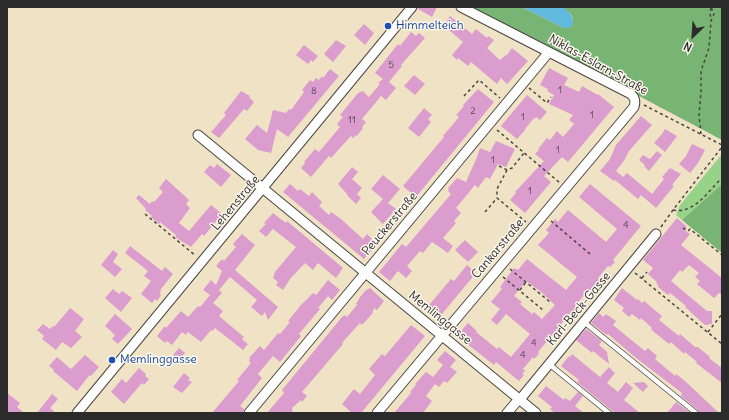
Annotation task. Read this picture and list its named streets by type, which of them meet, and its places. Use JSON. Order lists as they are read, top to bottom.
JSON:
{
  "streets": {
    "street": [
      "Niklas-Eslarn-Straße",
      "Lehenstraße",
      "Peuckerstraße",
      "Cankarstraße",
      "Karl-Beck-Gasse",
      "Memlinggasse"
    ]
  },
  "crossings": [
    ["Niklas-Eslarn-Straße", "Peuckerstraße"],
    ["Niklas-Eslarn-Straße", "Cankarstraße"],
    ["Lehenstraße", "Memlinggasse"],
    ["Peuckerstraße", "Memlinggasse"],
    ["Cankarstraße", "Memlinggasse"],
    ["Karl-Beck-Gasse", "Memlinggasse"]
  ],
  "places": ["Himmelteich", "Memlinggasse"],
  "house_numbers": [
    "5",
    "1",
    "8",
    "2",
    "1",
    "1",
    "11",
    "1",
    "1",
    "1",
    "4",
    "4",
    "4"
  ],
  "north": "bottom left"
}
